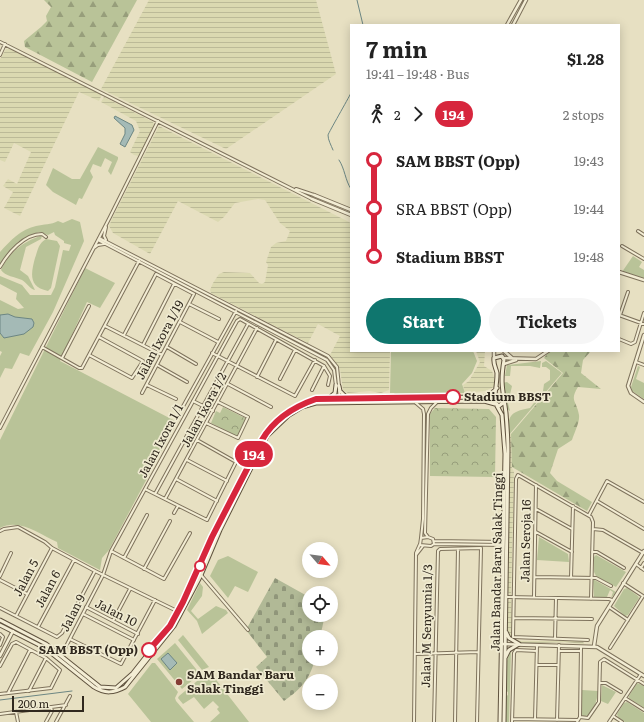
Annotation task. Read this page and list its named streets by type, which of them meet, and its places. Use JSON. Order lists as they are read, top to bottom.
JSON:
{
  "streets": {
    "main road": ["Jalan Bandar Baru Salak Tinggi"],
    "street": [
      "Jalan Ixora 1/19",
      "Jalan Ixora 1/2",
      "Jalan Ixora 1/1",
      "Jalan Seroja 16",
      "Jalan 5",
      "Jalan 6",
      "Jalan 9",
      "Jalan 10",
      "Jalan M Senyumia 1/3"
    ]
  },
  "crossings": [
    ["Jalan Ixora 1/1", "Jalan 9"],
    ["Jalan 9", "Jalan 10"]
  ],
  "places": ["Stadium BBST", "SAM BBST (Opp)", "SAM Bandar Baru Salak Tinggi"],
  "lines": ["bus line 194"],
  "scale_bar": "200 m",
  "north": "bottom right",
  "page": {
    "on_map": "194",
    "heading": ["7 min", "19:41 – 19:48 · Bus", "$1.28"],
    "legs": ["2", "194", "2 stops"],
    "list": [
      {
        "name": "SAM BBST (Opp)",
        "value": "19:43"
      },
      {
        "name": "SRA BBST (Opp)",
        "value": "19:44"
      },
      {
        "name": "Stadium BBST",
        "value": "19:48"
      }
    ],
    "buttons": ["Start", "Tickets"],
    "map_buttons": ["+", "−"],
    "scale": "200 m"
  }
}
